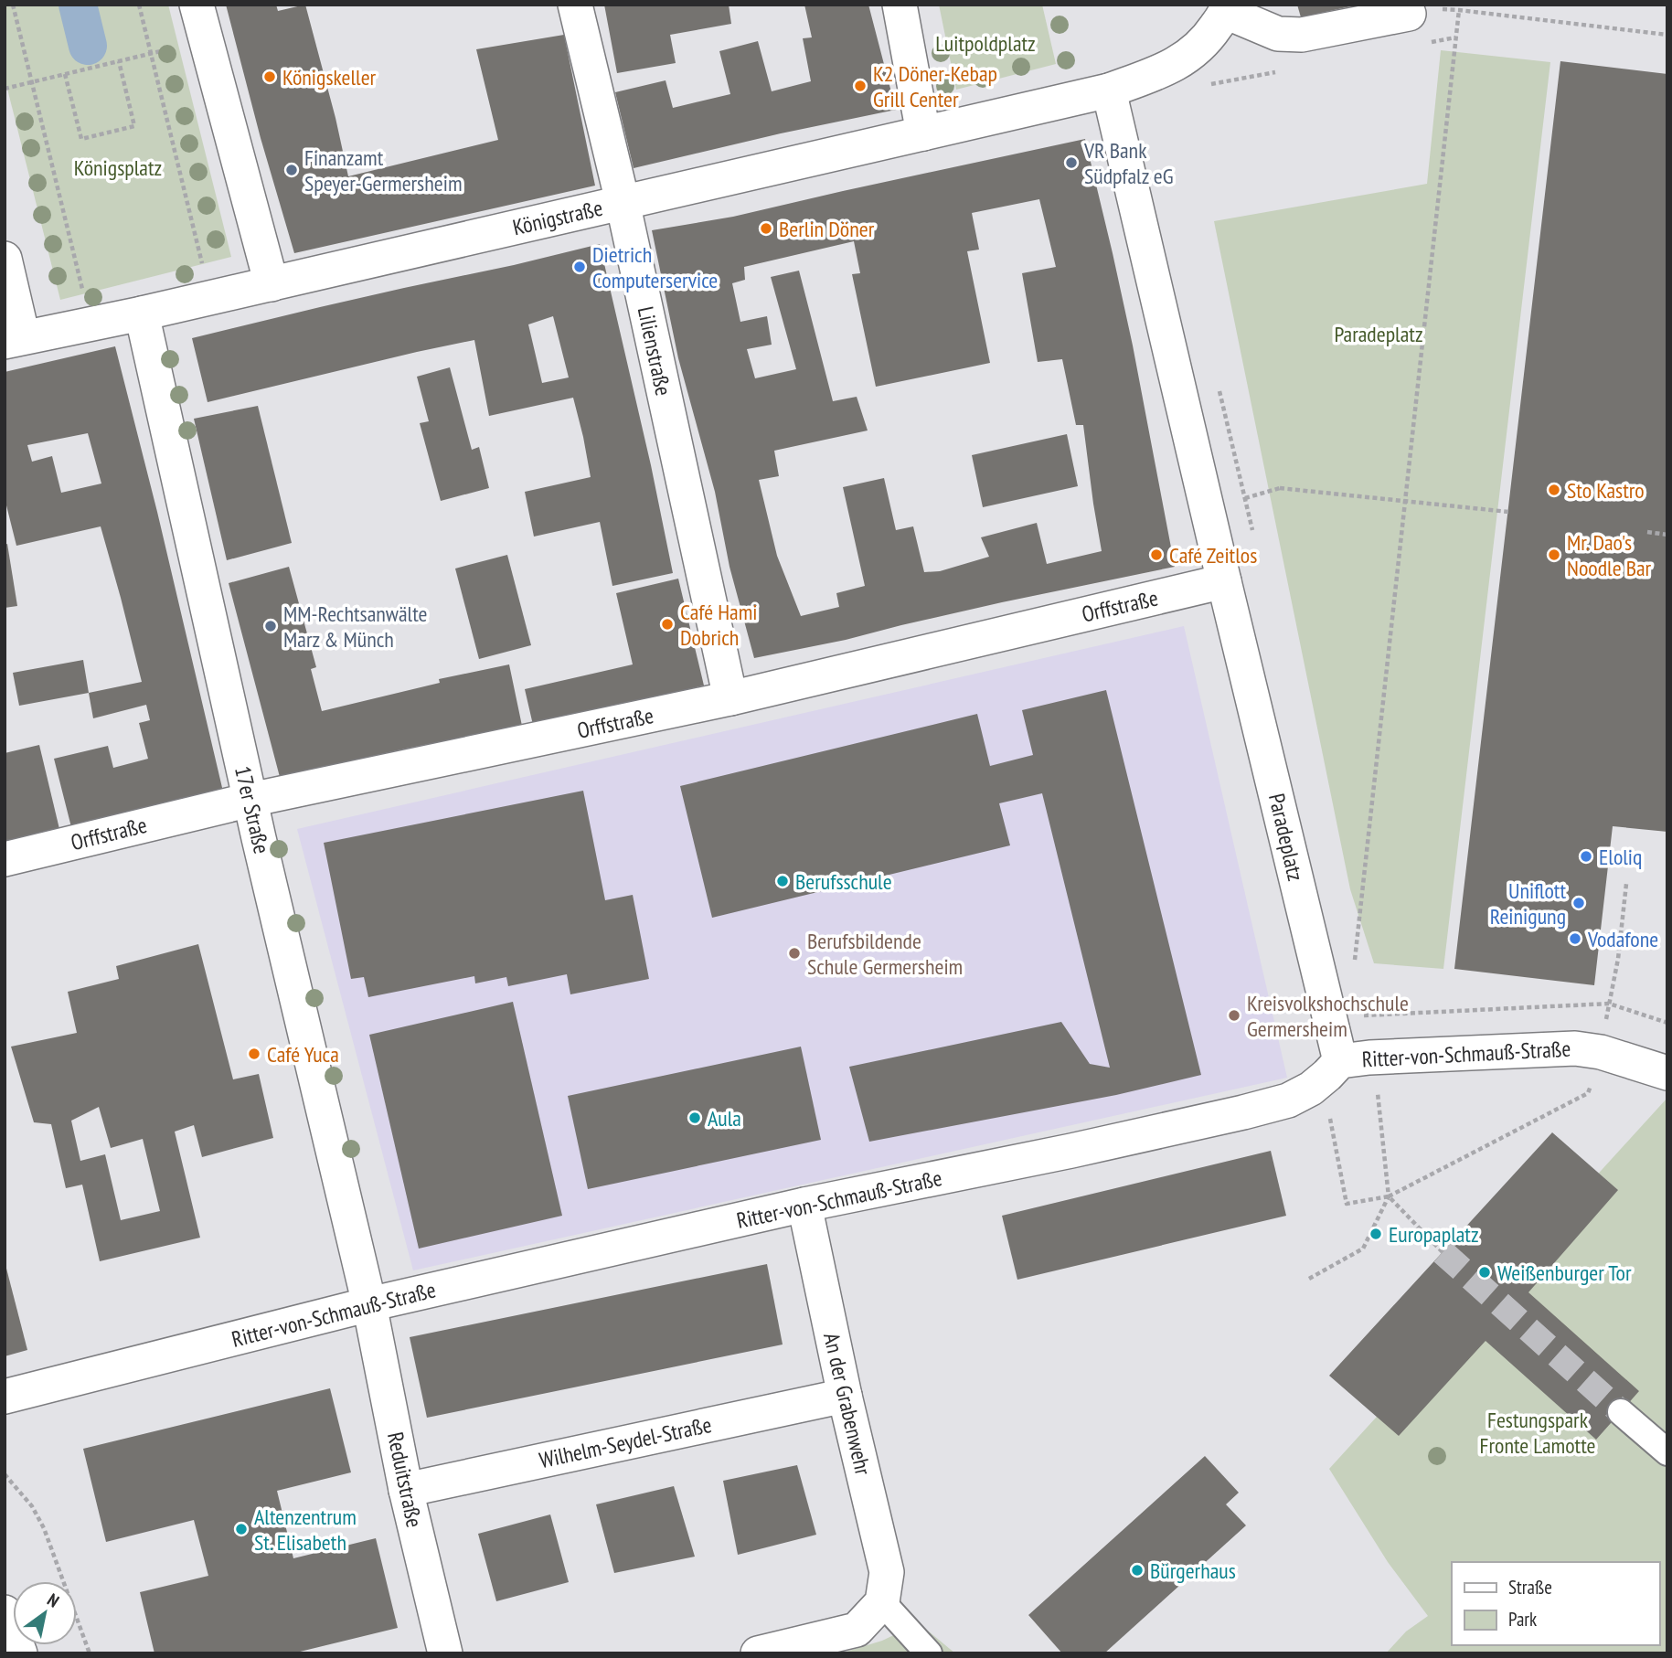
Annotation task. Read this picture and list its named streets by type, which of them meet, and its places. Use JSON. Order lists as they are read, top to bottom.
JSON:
{
  "streets": {
    "street": [
      "Königstraße",
      "Lilienstraße",
      "Orffstraße",
      "17er Straße",
      "Paradeplatz",
      "Ritter-von-Schmauß-Straße",
      "An der Grabenwehr",
      "Wilhelm-Seydel-Straße",
      "Reduitstraße"
    ]
  },
  "crossings": [
    ["Königstraße", "Lilienstraße"],
    ["Königstraße", "17er Straße"],
    ["Königstraße", "Paradeplatz"],
    ["Lilienstraße", "Orffstraße"],
    ["Orffstraße", "17er Straße"],
    ["Orffstraße", "Paradeplatz"],
    ["17er Straße", "Ritter-von-Schmauß-Straße"],
    ["17er Straße", "Reduitstraße"],
    ["Paradeplatz", "Ritter-von-Schmauß-Straße"],
    ["Ritter-von-Schmauß-Straße", "An der Grabenwehr"],
    ["Ritter-von-Schmauß-Straße", "Reduitstraße"],
    ["An der Grabenwehr", "Wilhelm-Seydel-Straße"],
    ["Wilhelm-Seydel-Straße", "Reduitstraße"]
  ],
  "parks": [
    "Luitpoldplatz",
    "Königsplatz",
    "Paradeplatz",
    "Festungspark Fronte Lamotte"
  ],
  "places": [
    "Königskeller",
    "K2 Döner-Kebap Grill Center",
    "VR Bank Südpfalz eG",
    "Finanzamt Speyer-Germersheim",
    "Berlin Döner",
    "Dietrich Computerservice",
    "Sto Kastro",
    "Café Zeitlos",
    "Mr. Dao's Noodle Bar",
    "Café Hami Dobrich",
    "MM-Rechtsanwälte Marz & Münch",
    "Eloliq",
    "Berufsschule",
    "Uniflott Reinigung",
    "Vodafone",
    "Berufsbildende Schule Germersheim",
    "Kreisvolkshochschule Germersheim",
    "Café Yuca",
    "Aula",
    "Europaplatz",
    "Weißenburger Tor",
    "Altenzentrum St. Elisabeth",
    "Bürgerhaus"
  ],
  "legend": ["Straße", "Park"],
  "north": "top right"
}
